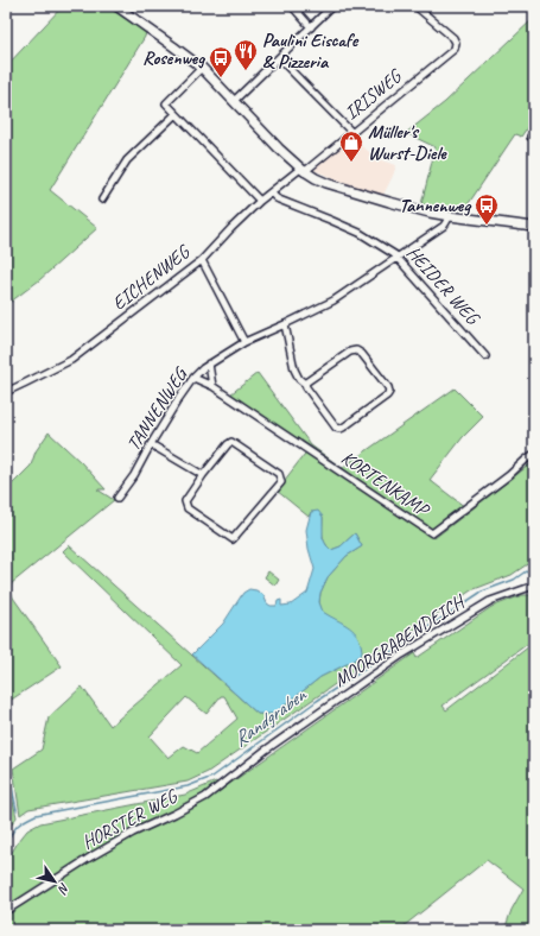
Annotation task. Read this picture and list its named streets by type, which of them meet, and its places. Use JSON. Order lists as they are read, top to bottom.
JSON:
{
  "streets": {
    "street": [
      "IRISWEG",
      "EICHENWEG",
      "HEIDER WEG",
      "TANNENWEG",
      "KORTENKAMP",
      "MOORGRABENDEICH",
      "HORSTER WEG"
    ]
  },
  "crossings": [
    ["IRISWEG", "EICHENWEG"],
    ["EICHENWEG", "HEIDER WEG"],
    ["HEIDER WEG", "TANNENWEG"],
    ["TANNENWEG", "KORTENKAMP"],
    ["MOORGRABENDEICH", "HORSTER WEG"]
  ],
  "water": ["Randgraben"],
  "places": {
    "restaurant": ["Paulini Eiscafe & Pizzeria"],
    "bus stop": ["Rosenweg", "Tannenweg"],
    "shop": ["Müller's Wurst-Diele"]
  },
  "north": "bottom right"
}
